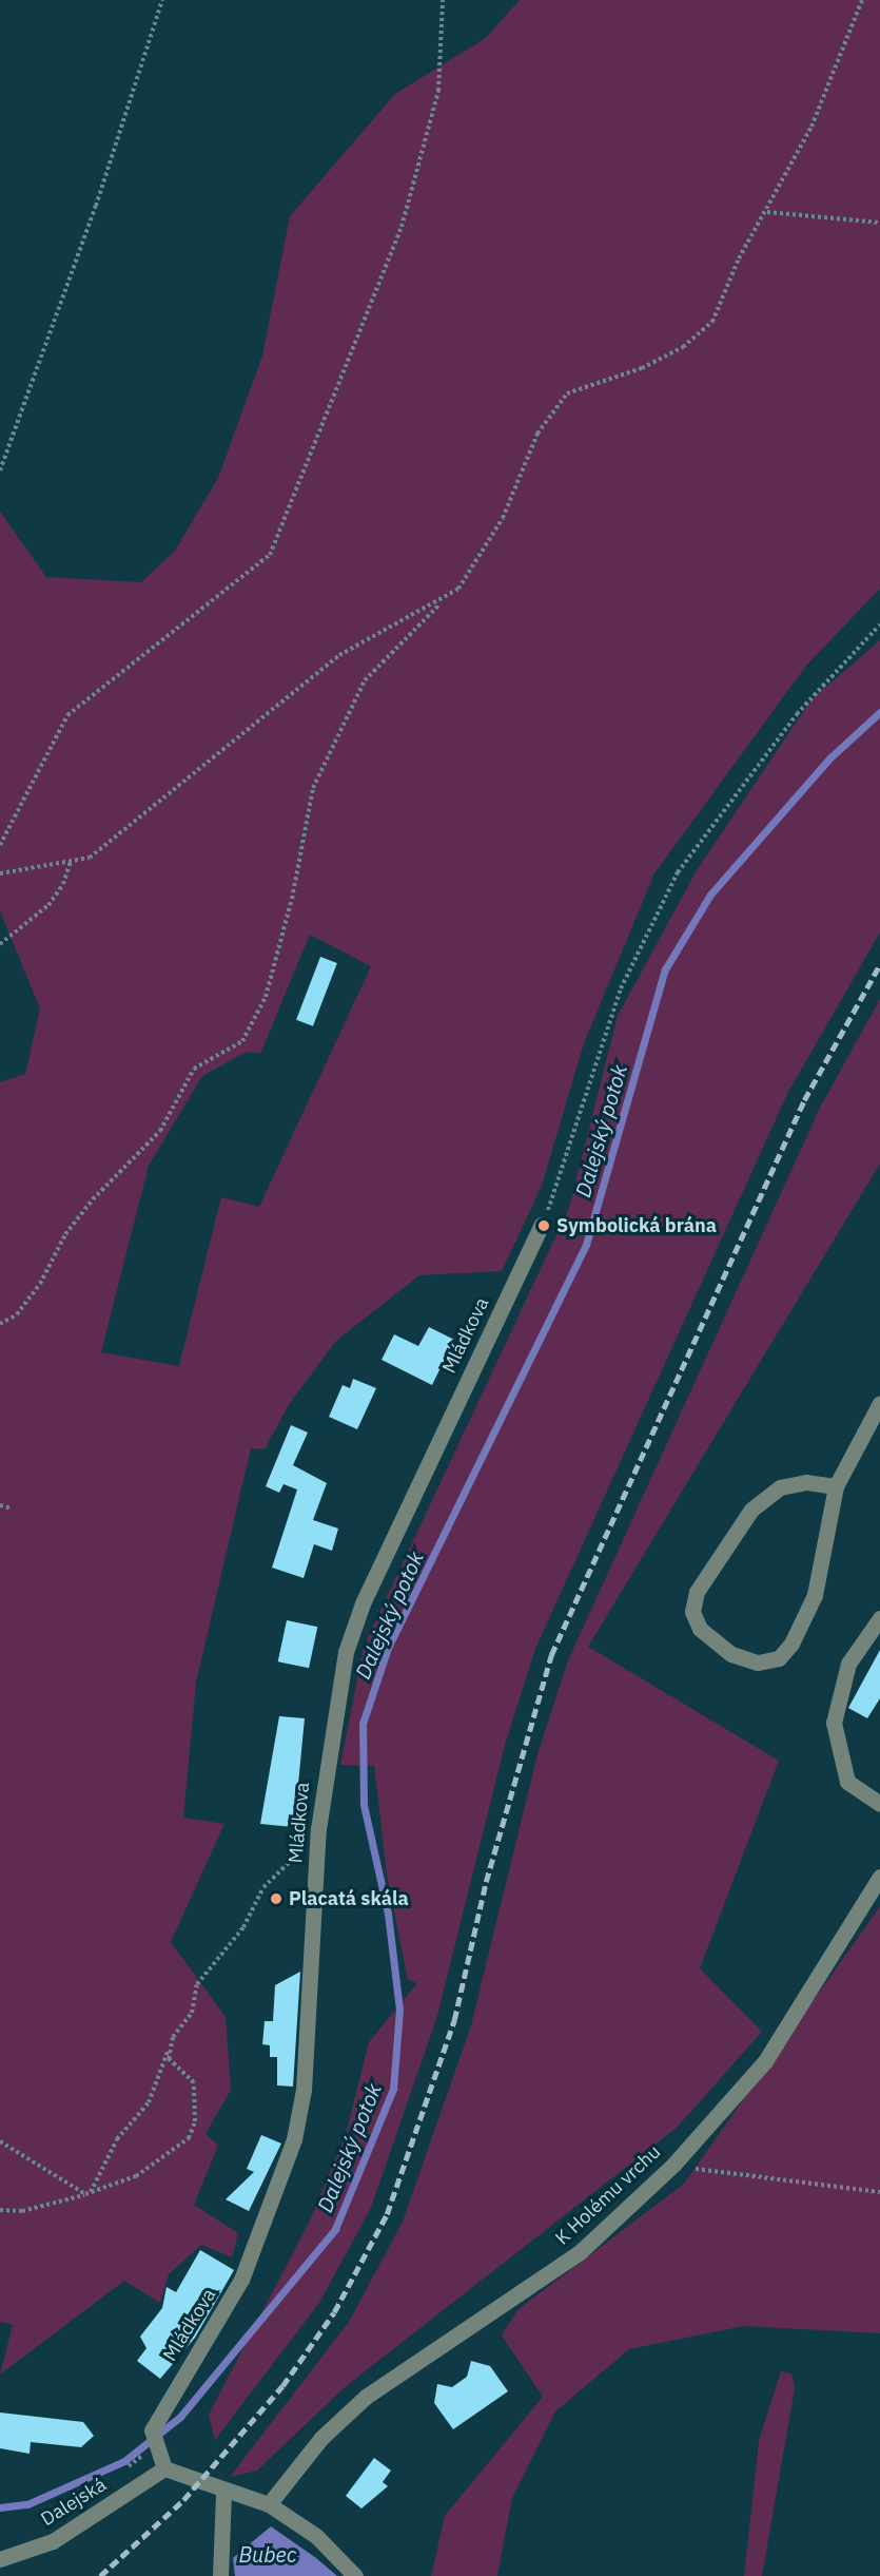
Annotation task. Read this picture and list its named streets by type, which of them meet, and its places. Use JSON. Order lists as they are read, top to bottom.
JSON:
{
  "streets": {
    "street": ["Mládkova", "K Holému vrchu", "Dalejská"]
  },
  "crossings": [
    ["Mládkova", "Dalejská"]
  ],
  "water": ["Dalejský potok", "Bubec"],
  "places": ["Symbolická brána", "Placatá skála"]
}
